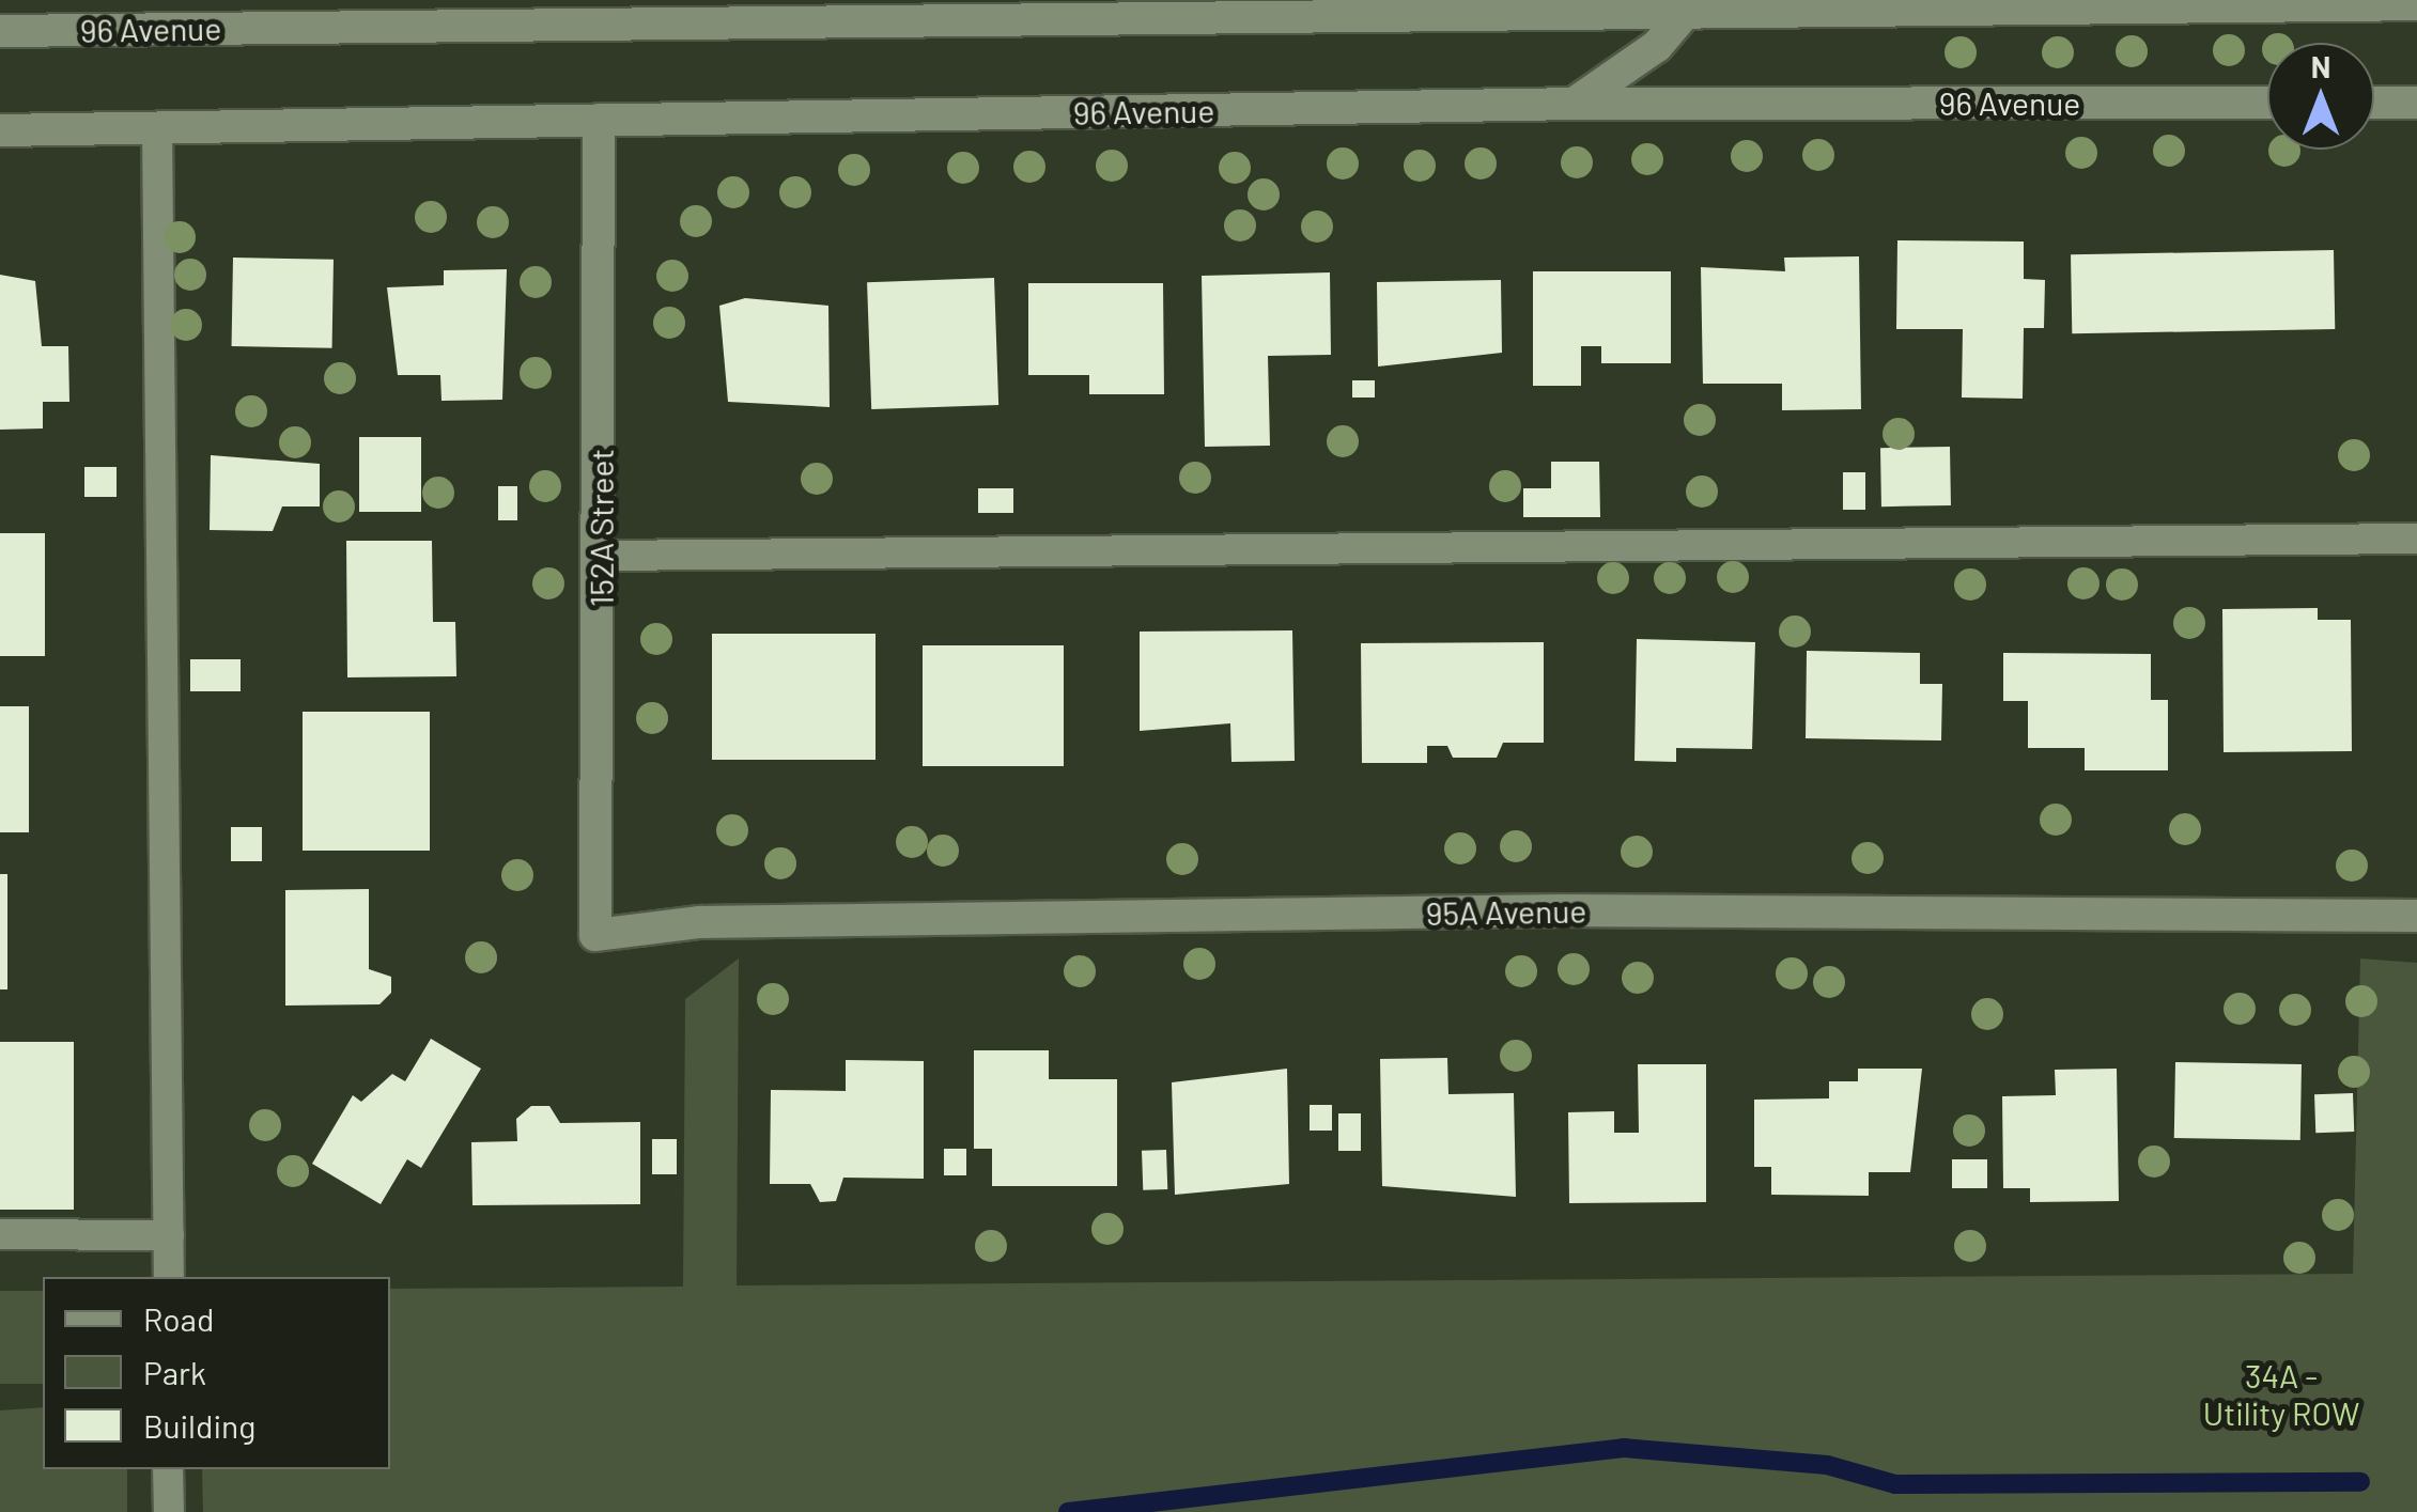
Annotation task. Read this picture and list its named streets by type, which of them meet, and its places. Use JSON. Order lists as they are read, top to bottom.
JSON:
{
  "streets": {
    "main road": ["96 Avenue", "152A Street", "95A Avenue"]
  },
  "crossings": [
    ["96 Avenue", "152A Street"],
    ["152A Street", "95A Avenue"]
  ],
  "parks": ["34A - Utility ROW"],
  "legend": ["Road", "Park", "Building"],
  "north": "top"
}
